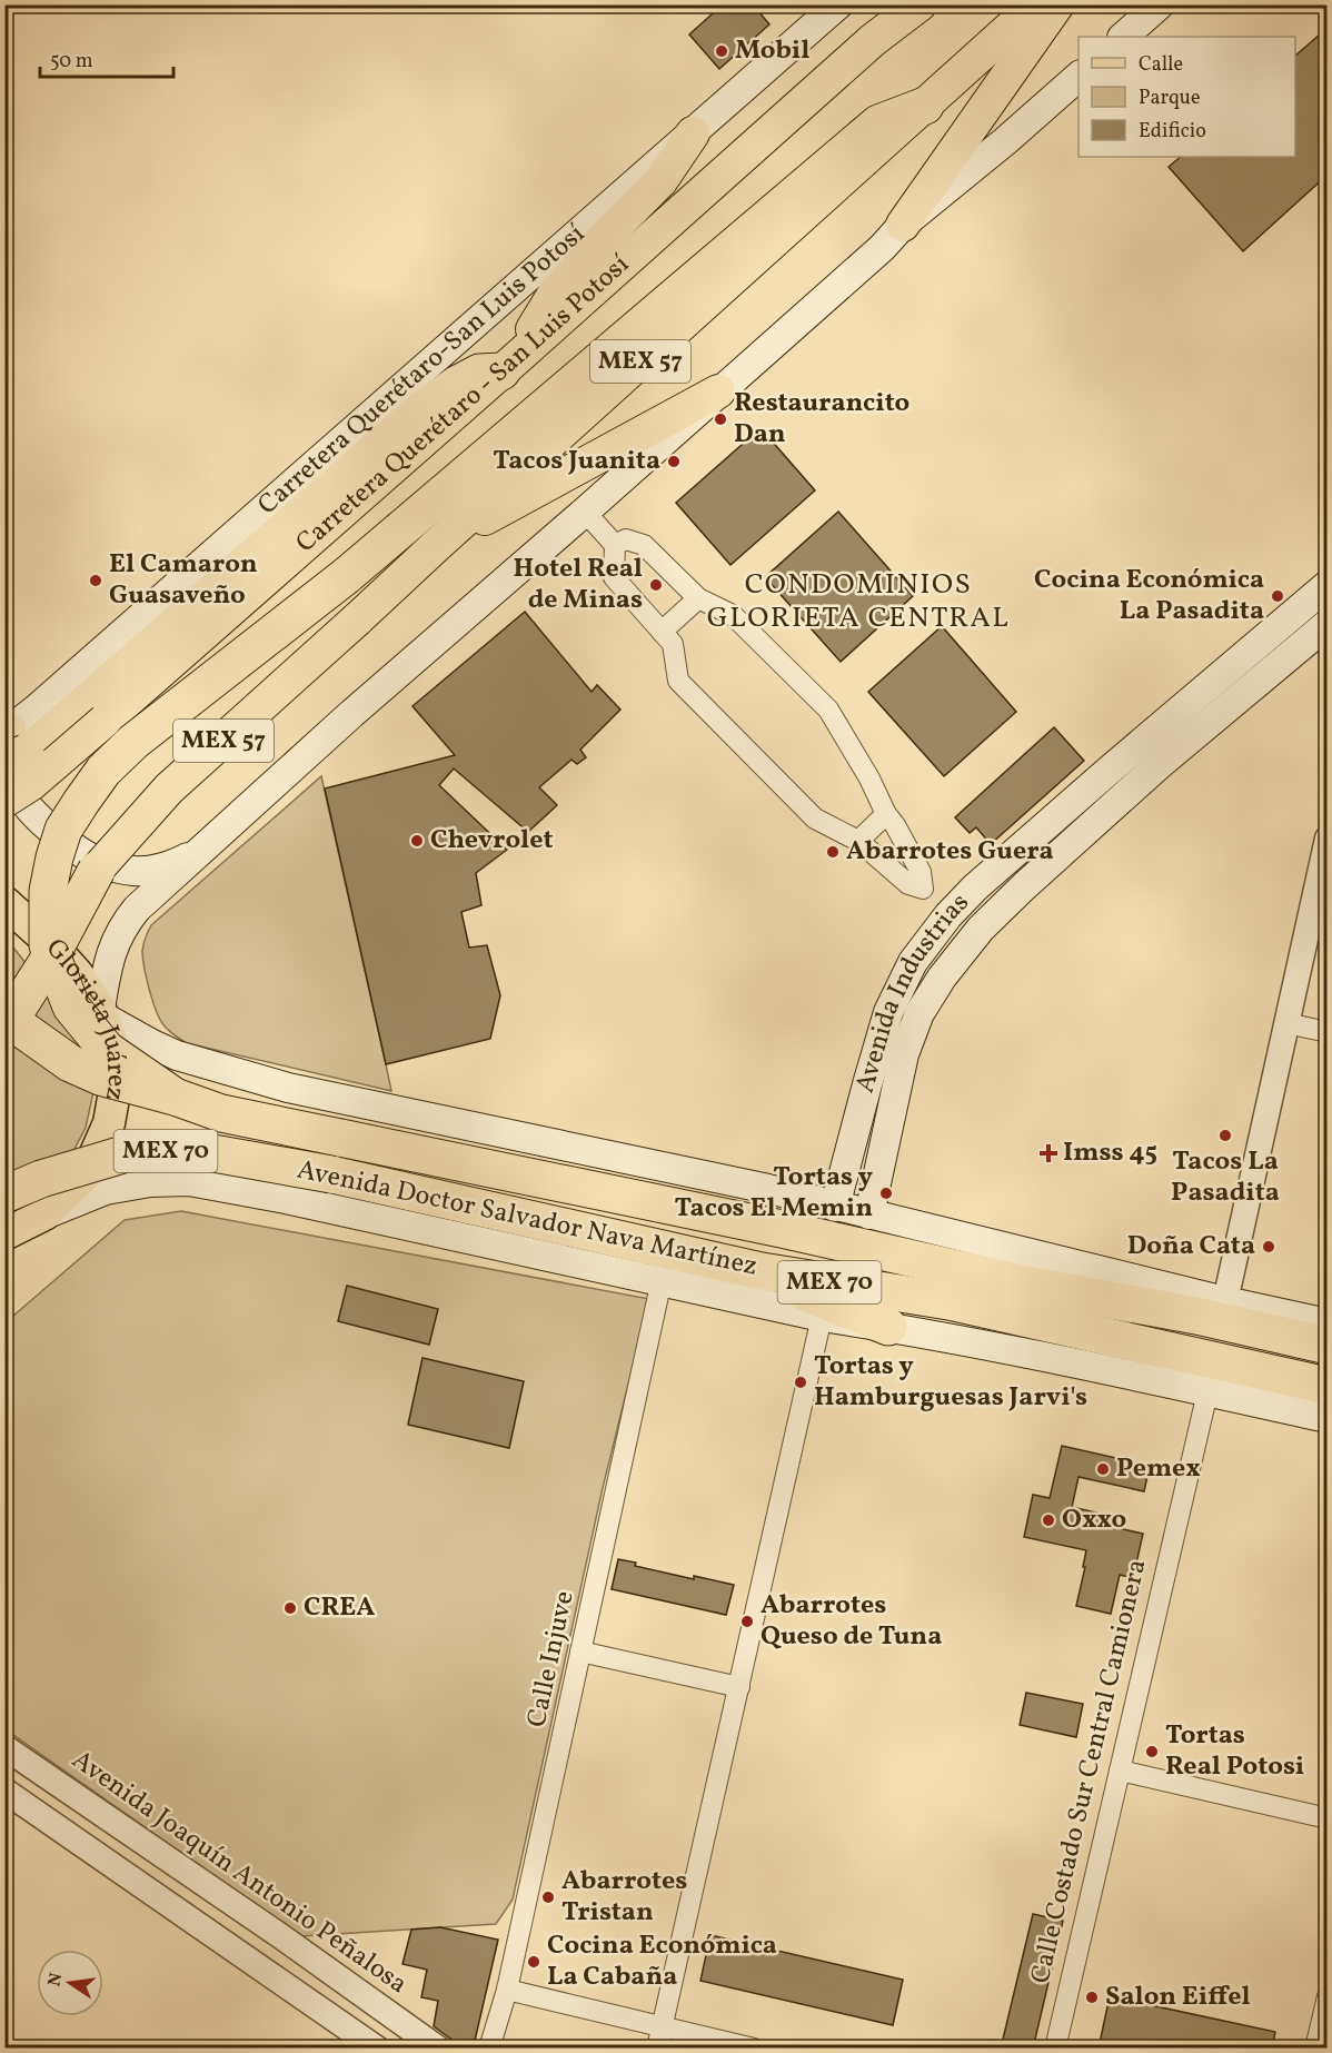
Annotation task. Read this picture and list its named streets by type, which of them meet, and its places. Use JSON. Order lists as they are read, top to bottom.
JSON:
{
  "streets": {
    "highway": [
      "MEX 57",
      "Carretera Querétaro - San Luis Potosí",
      "MEX 70",
      "Avenida Doctor Salvador Nava Martínez"
    ],
    "main road": ["Carretera Querétaro-San Luis Potosí", "Avenida Industrias", "Glorieta Juárez"],
    "street": ["Calle Injuve", "Calle Costado Sur Central Camionera", "Avenida Joaquín Antonio Peñalosa"]
  },
  "crossings": [
    ["Glorieta Juárez", "Avenida Doctor Salvador Nava Martínez"],
    ["Avenida Doctor Salvador Nava Martínez", "Calle Injuve"],
    ["Avenida Doctor Salvador Nava Martínez", "Calle Costado Sur Central Camionera"]
  ],
  "districts": ["CONDOMINIOS GLORIETA CENTRAL"],
  "places": {
    "other": [
      "Mobil",
      "Restaurancito Dan",
      "Tacos Juanita",
      "El Camaron Guasaveño",
      "Hotel Real de Minas",
      "Cocina Económica La Pasadita",
      "Chevrolet",
      "Abarrotes Guera",
      "Tacos La Pasadita",
      "Tortas y Tacos El Memin",
      "Doña Cata",
      "Tortas y Hamburguesas Jarvi's",
      "Pemex",
      "Oxxo",
      "CREA",
      "Abarrotes Queso de Tuna",
      "Tortas Real Potosi",
      "Abarrotes Tristan",
      "Cocina Económica La Cabaña",
      "Salon Eiffel"
    ],
    "health": ["Imss 45"]
  },
  "legend": ["Calle", "Parque", "Edificio"],
  "scale_bar": "50 m",
  "north": "left"
}
